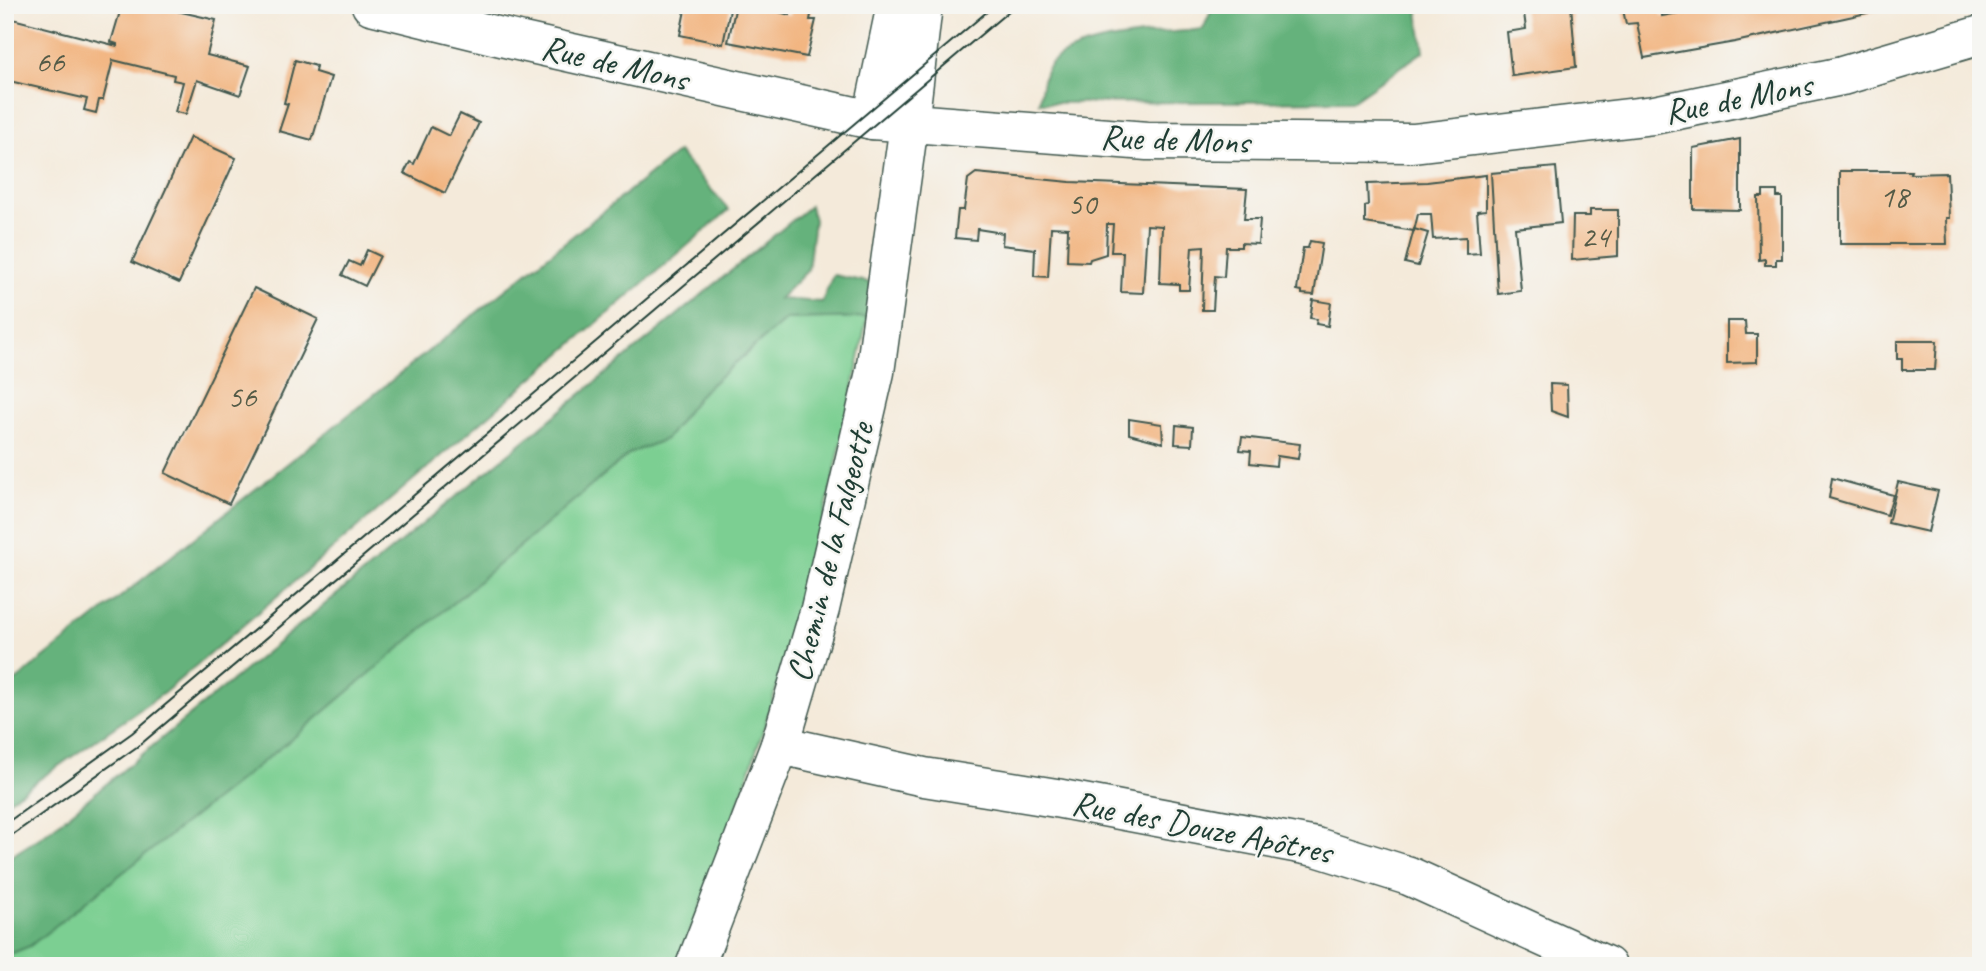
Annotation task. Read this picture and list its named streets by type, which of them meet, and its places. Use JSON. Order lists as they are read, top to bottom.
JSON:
{
  "streets": {
    "main road": ["Rue de Mons", "Chemin de la Falgeotte", "Rue des Douze Apôtres"]
  },
  "crossings": [
    ["Rue de Mons", "Chemin de la Falgeotte"],
    ["Chemin de la Falgeotte", "Rue des Douze Apôtres"]
  ],
  "house_numbers": [
    "66",
    "18",
    "50",
    "24",
    "56"
  ]
}
